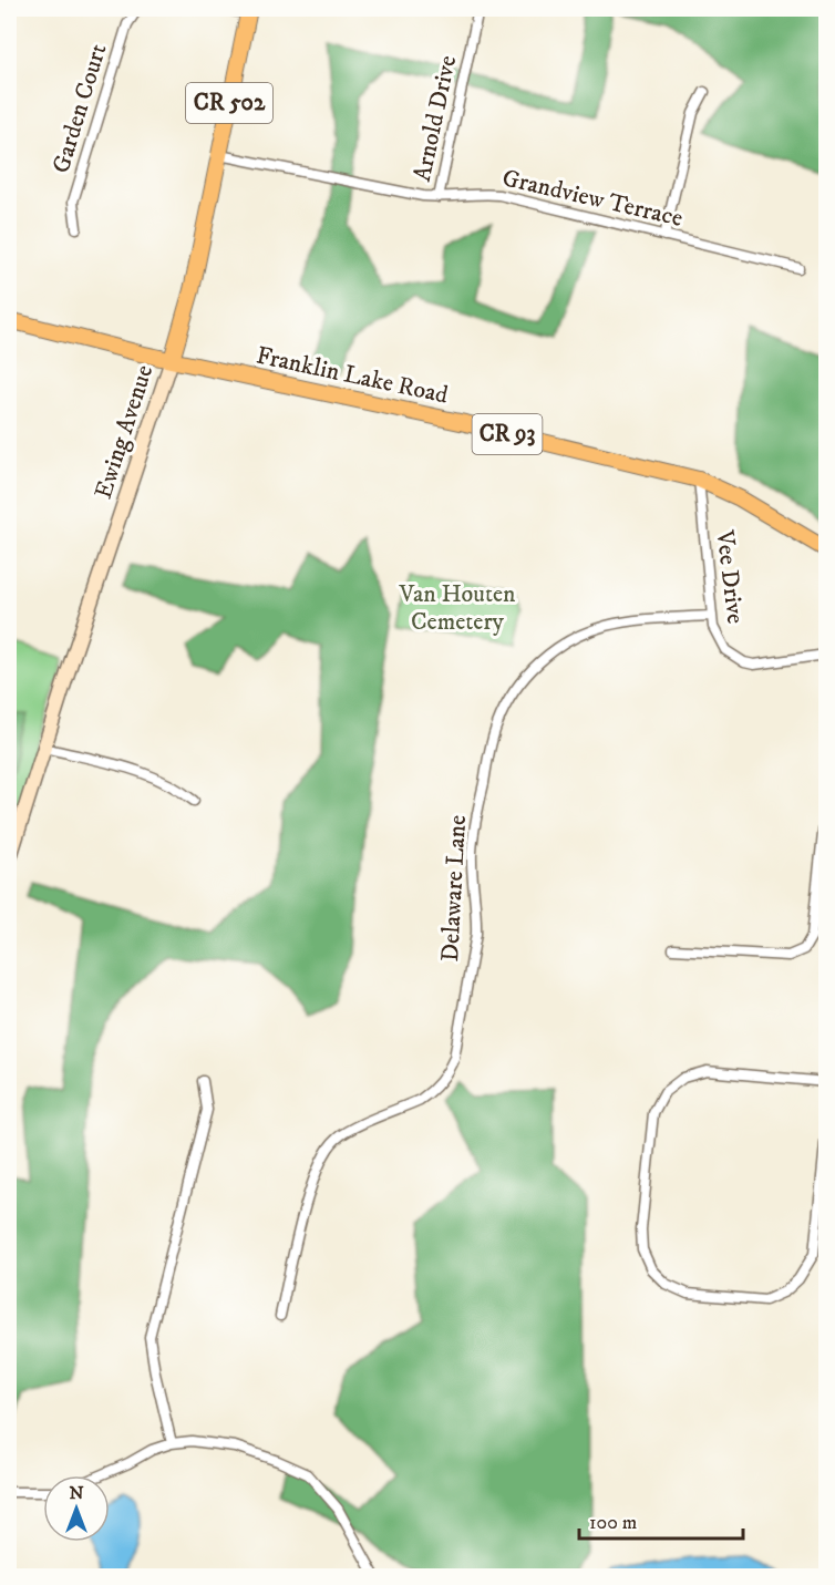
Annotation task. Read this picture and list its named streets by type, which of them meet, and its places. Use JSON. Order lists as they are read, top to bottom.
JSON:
{
  "streets": {
    "main road": [
      "CR 502",
      "Franklin Lake Road",
      "Ewing Avenue",
      "CR 93"
    ],
    "street": [
      "Garden Court",
      "Arnold Drive",
      "Grandview Terrace",
      "Vee Drive",
      "Delaware Lane"
    ]
  },
  "crossings": [
    ["Arnold Drive", "Grandview Terrace"],
    ["Grandview Terrace", "Ewing Avenue"],
    ["Franklin Lake Road", "Ewing Avenue"],
    ["Franklin Lake Road", "Vee Drive"],
    ["Vee Drive", "Delaware Lane"]
  ],
  "parks": ["Van Houten Cemetery"],
  "scale_bar": "100 m",
  "north": "top"
}
